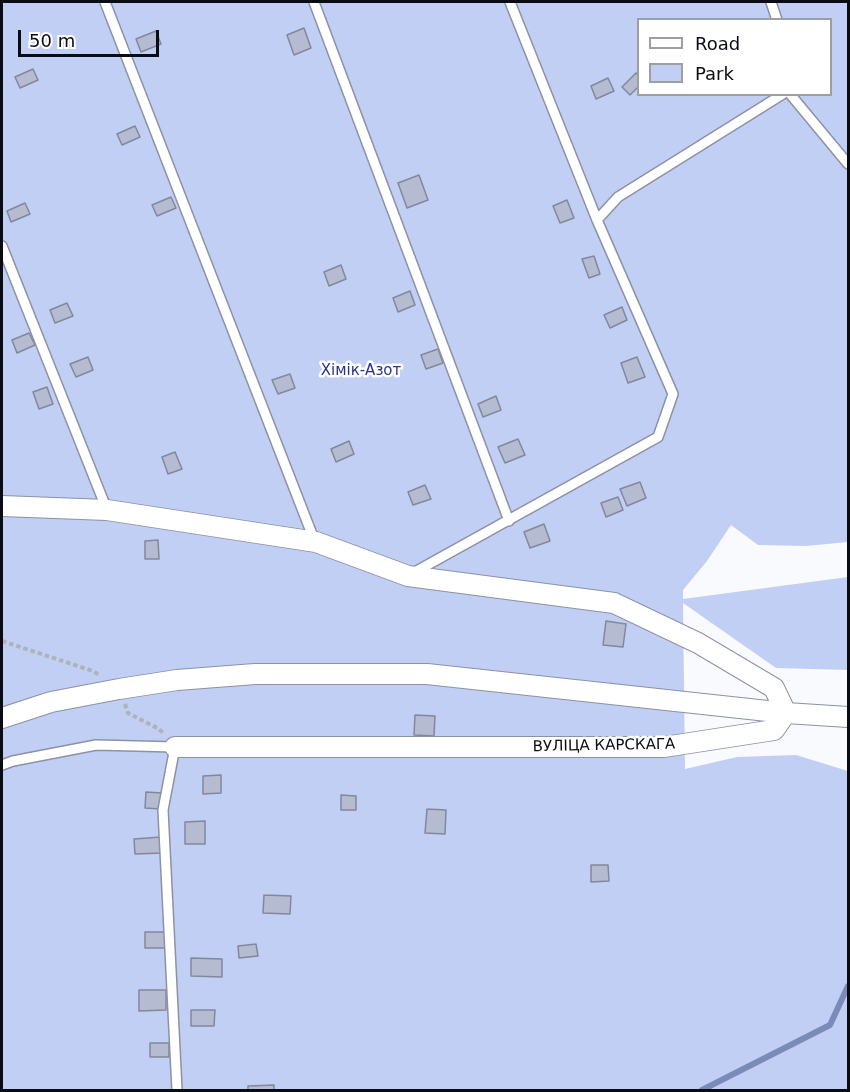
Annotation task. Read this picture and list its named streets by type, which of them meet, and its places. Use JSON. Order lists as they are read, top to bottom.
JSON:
{
  "streets": {
    "street": ["ВУЛІЦА КАРСКАГА"]
  },
  "parks": ["Хімік-Азот"],
  "legend": ["Road", "Park"],
  "scale_bar": "50 m"
}
